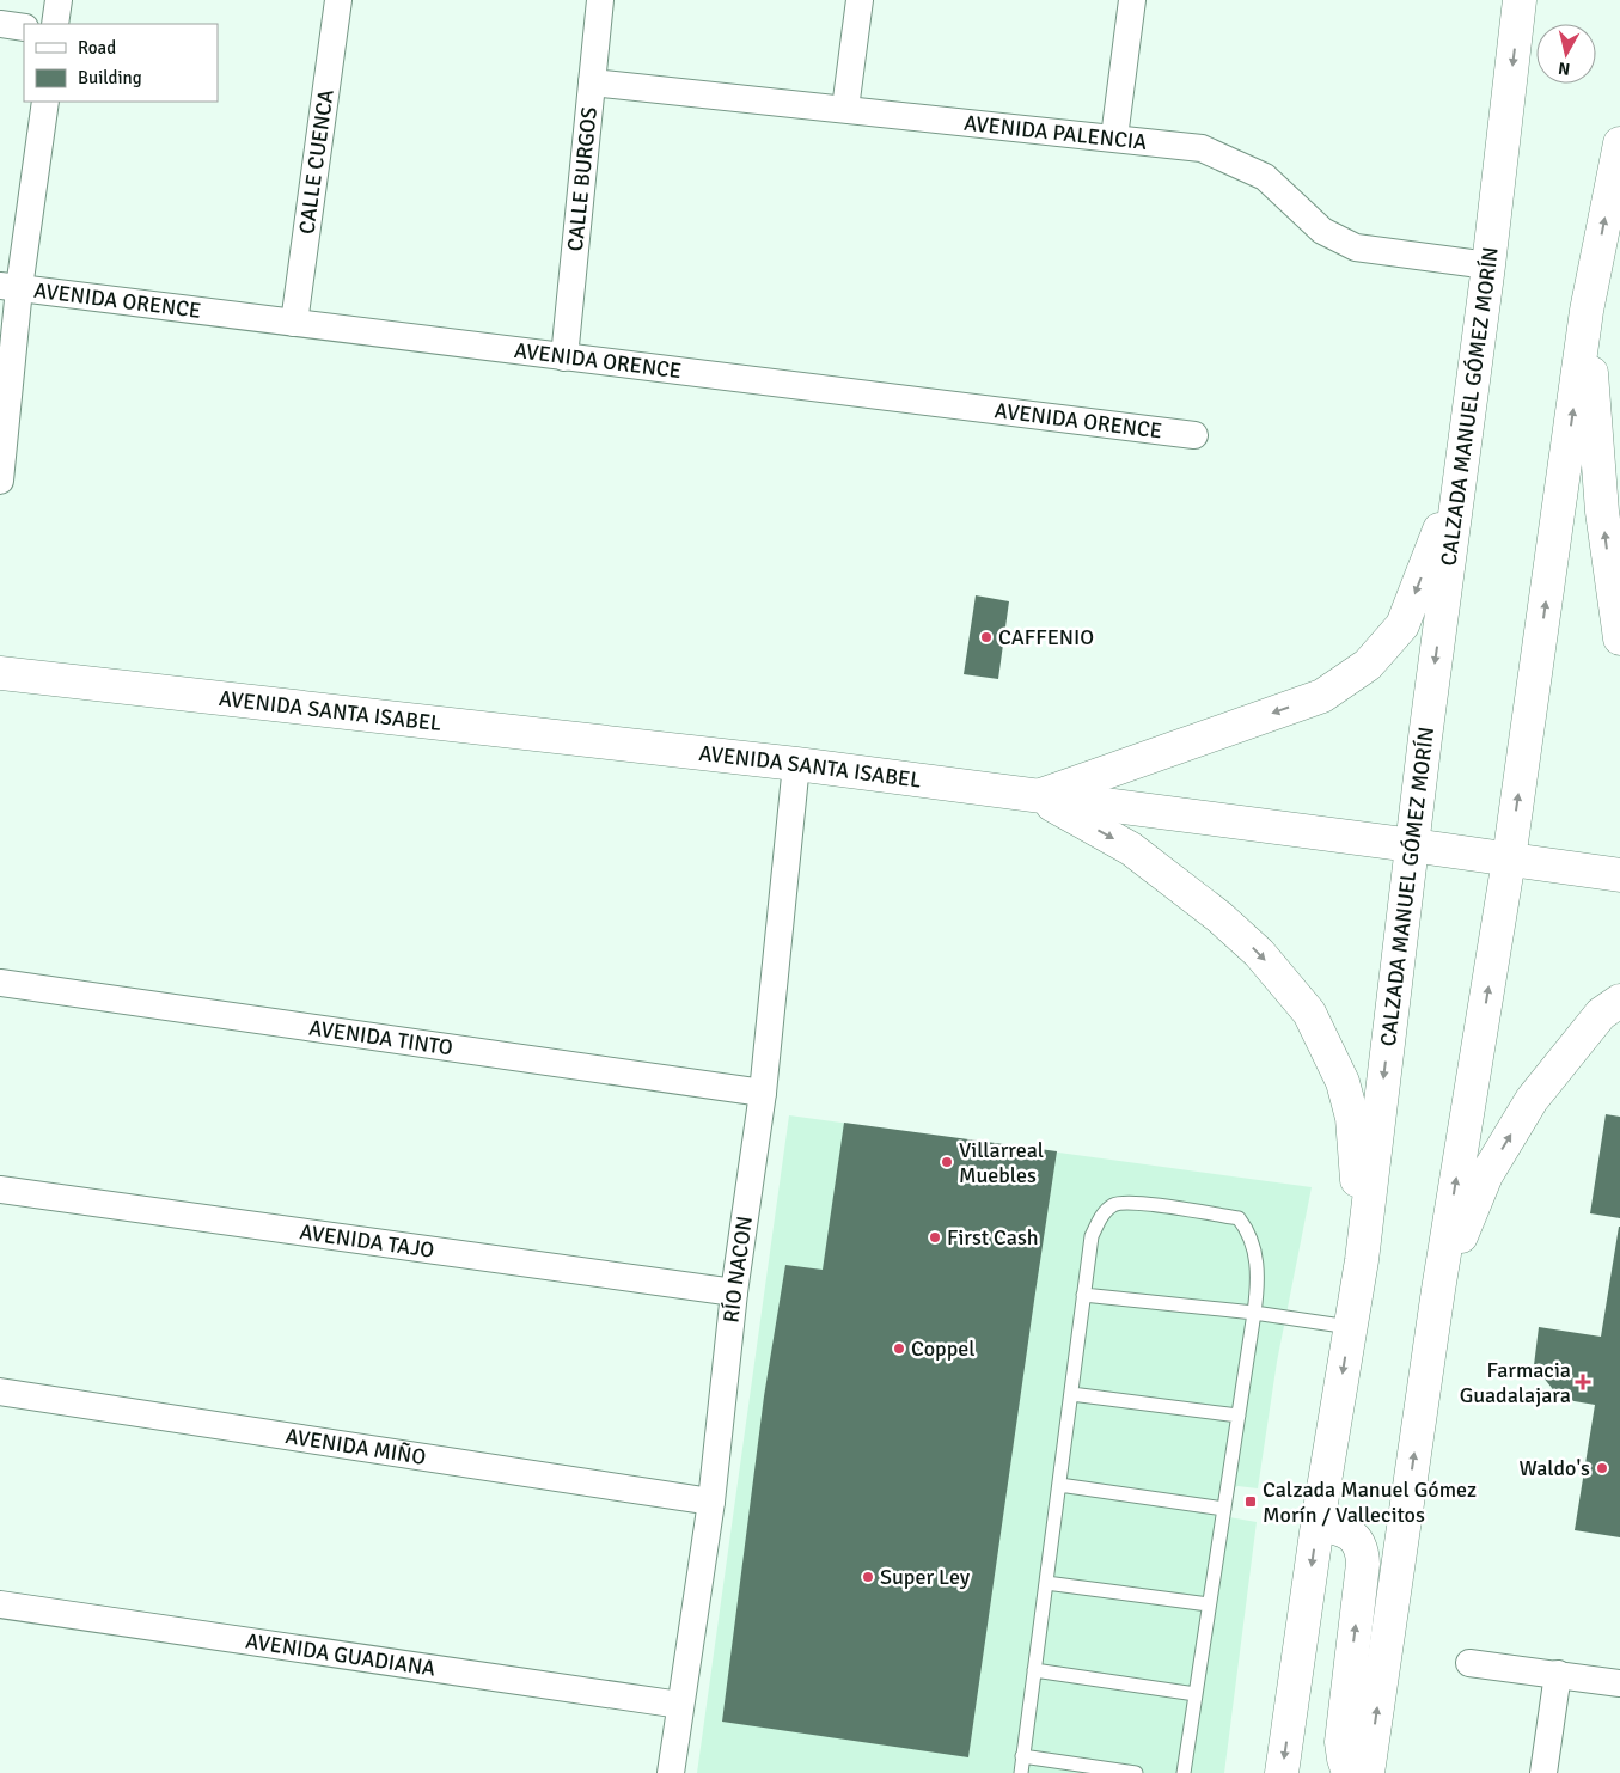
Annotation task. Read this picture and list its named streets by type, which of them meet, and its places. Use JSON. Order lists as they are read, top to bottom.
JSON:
{
  "streets": {
    "main road": ["CALZADA MANUEL GÓMEZ MORÍN", "AVENIDA SANTA ISABEL"],
    "street": [
      "AVENIDA PALENCIA",
      "CALLE CUENCA",
      "CALLE BURGOS",
      "AVENIDA ORENCE",
      "AVENIDA TINTO",
      "AVENIDA TAJO",
      "RÍO NACON",
      "AVENIDA MIÑO",
      "AVENIDA GUADIANA"
    ]
  },
  "crossings": [
    ["AVENIDA PALENCIA", "CALLE BURGOS"],
    ["AVENIDA PALENCIA", "CALZADA MANUEL GÓMEZ MORÍN"],
    ["CALLE CUENCA", "AVENIDA ORENCE"],
    ["CALLE BURGOS", "AVENIDA ORENCE"],
    ["CALZADA MANUEL GÓMEZ MORÍN", "AVENIDA SANTA ISABEL"],
    ["AVENIDA SANTA ISABEL", "RÍO NACON"],
    ["AVENIDA TINTO", "RÍO NACON"],
    ["AVENIDA TAJO", "RÍO NACON"],
    ["RÍO NACON", "AVENIDA MIÑO"],
    ["RÍO NACON", "AVENIDA GUADIANA"]
  ],
  "places": {
    "other": [
      "CAFFENIO",
      "Villarreal Muebles",
      "First Cash",
      "Coppel",
      "Waldo's",
      "Super Ley"
    ],
    "health": ["Farmacia Guadalajara"],
    "transit": ["Calzada Manuel Gómez Morín / Vallecitos"]
  },
  "legend": ["Road", "Building"],
  "north": "bottom"
}
